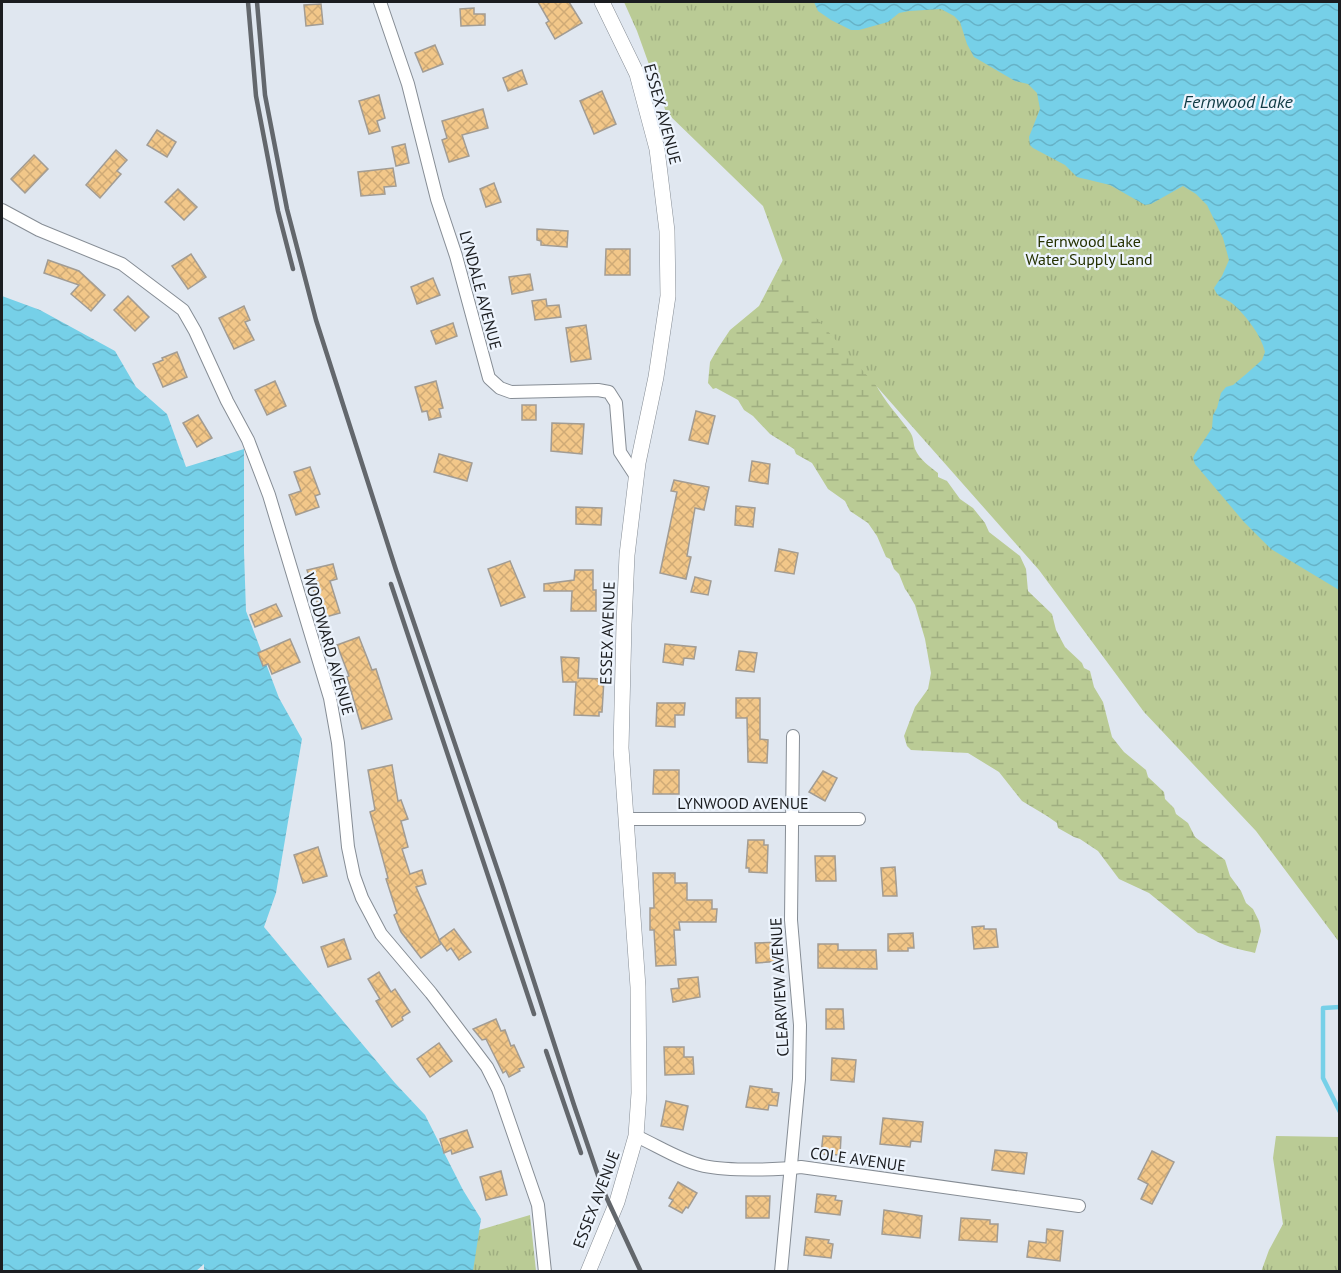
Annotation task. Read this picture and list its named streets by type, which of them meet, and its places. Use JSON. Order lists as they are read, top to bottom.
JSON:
{
  "streets": {
    "street": [
      "ESSEX AVENUE",
      "LYNDALE AVENUE",
      "WOODWARD AVENUE",
      "LYNWOOD AVENUE",
      "CLEARVIEW AVENUE",
      "COLE AVENUE"
    ]
  },
  "crossings": [
    ["ESSEX AVENUE", "LYNDALE AVENUE"],
    ["ESSEX AVENUE", "LYNWOOD AVENUE"],
    ["ESSEX AVENUE", "COLE AVENUE"],
    ["LYNWOOD AVENUE", "CLEARVIEW AVENUE"],
    ["CLEARVIEW AVENUE", "COLE AVENUE"]
  ],
  "water": ["Fernwood Lake"],
  "parks": ["Fernwood Lake Water Supply Land"]
}
